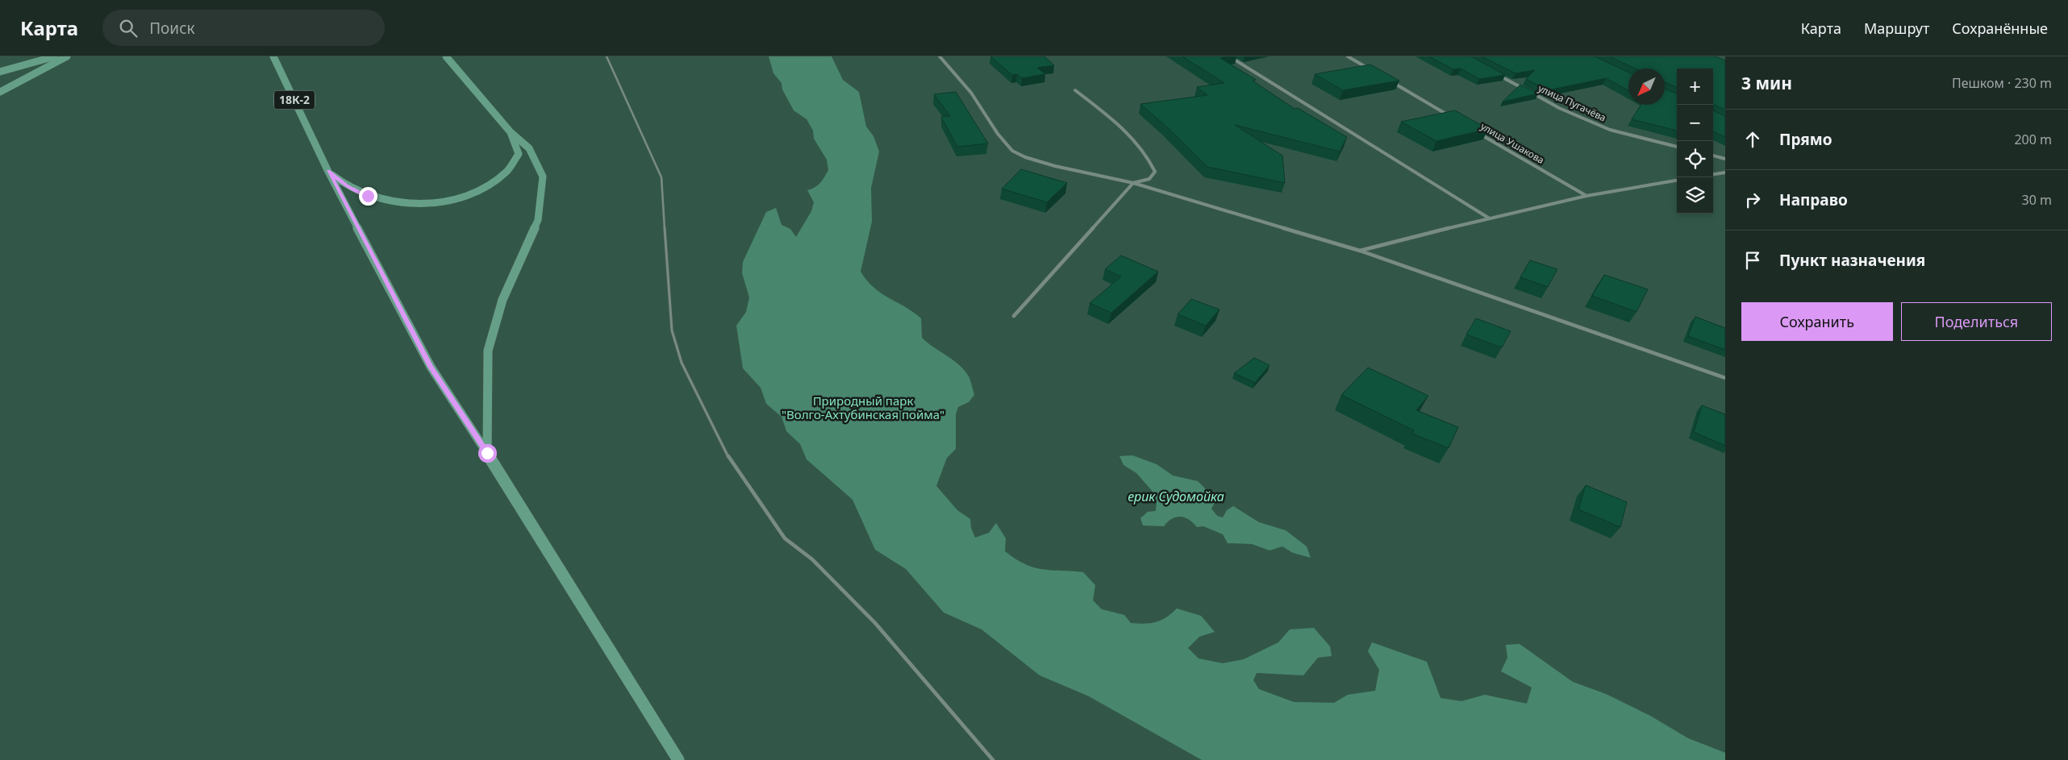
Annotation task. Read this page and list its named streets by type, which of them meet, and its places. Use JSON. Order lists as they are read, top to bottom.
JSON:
{
  "streets": {
    "main road": ["18К-2"],
    "street": ["улица Пугачёва", "улица Ушакова"]
  },
  "water": ["ерик Судомойка"],
  "parks": ["Природный парк \"Волго-Ахтубинская пойма\""],
  "north": "bottom left",
  "page": {
    "header": "Карта",
    "search": "Поиск",
    "nav": ["Карта", "Маршрут", "Сохранённые"],
    "heading": ["3 мин", "Пешком · 230 m"],
    "map_buttons": ["+", "−"],
    "list": [
      ["Прямо", "200 m"],
      ["Направо", "30 m"],
      "Пункт назначения"
    ],
    "buttons": ["Сохранить", "Поделиться"]
  }
}
